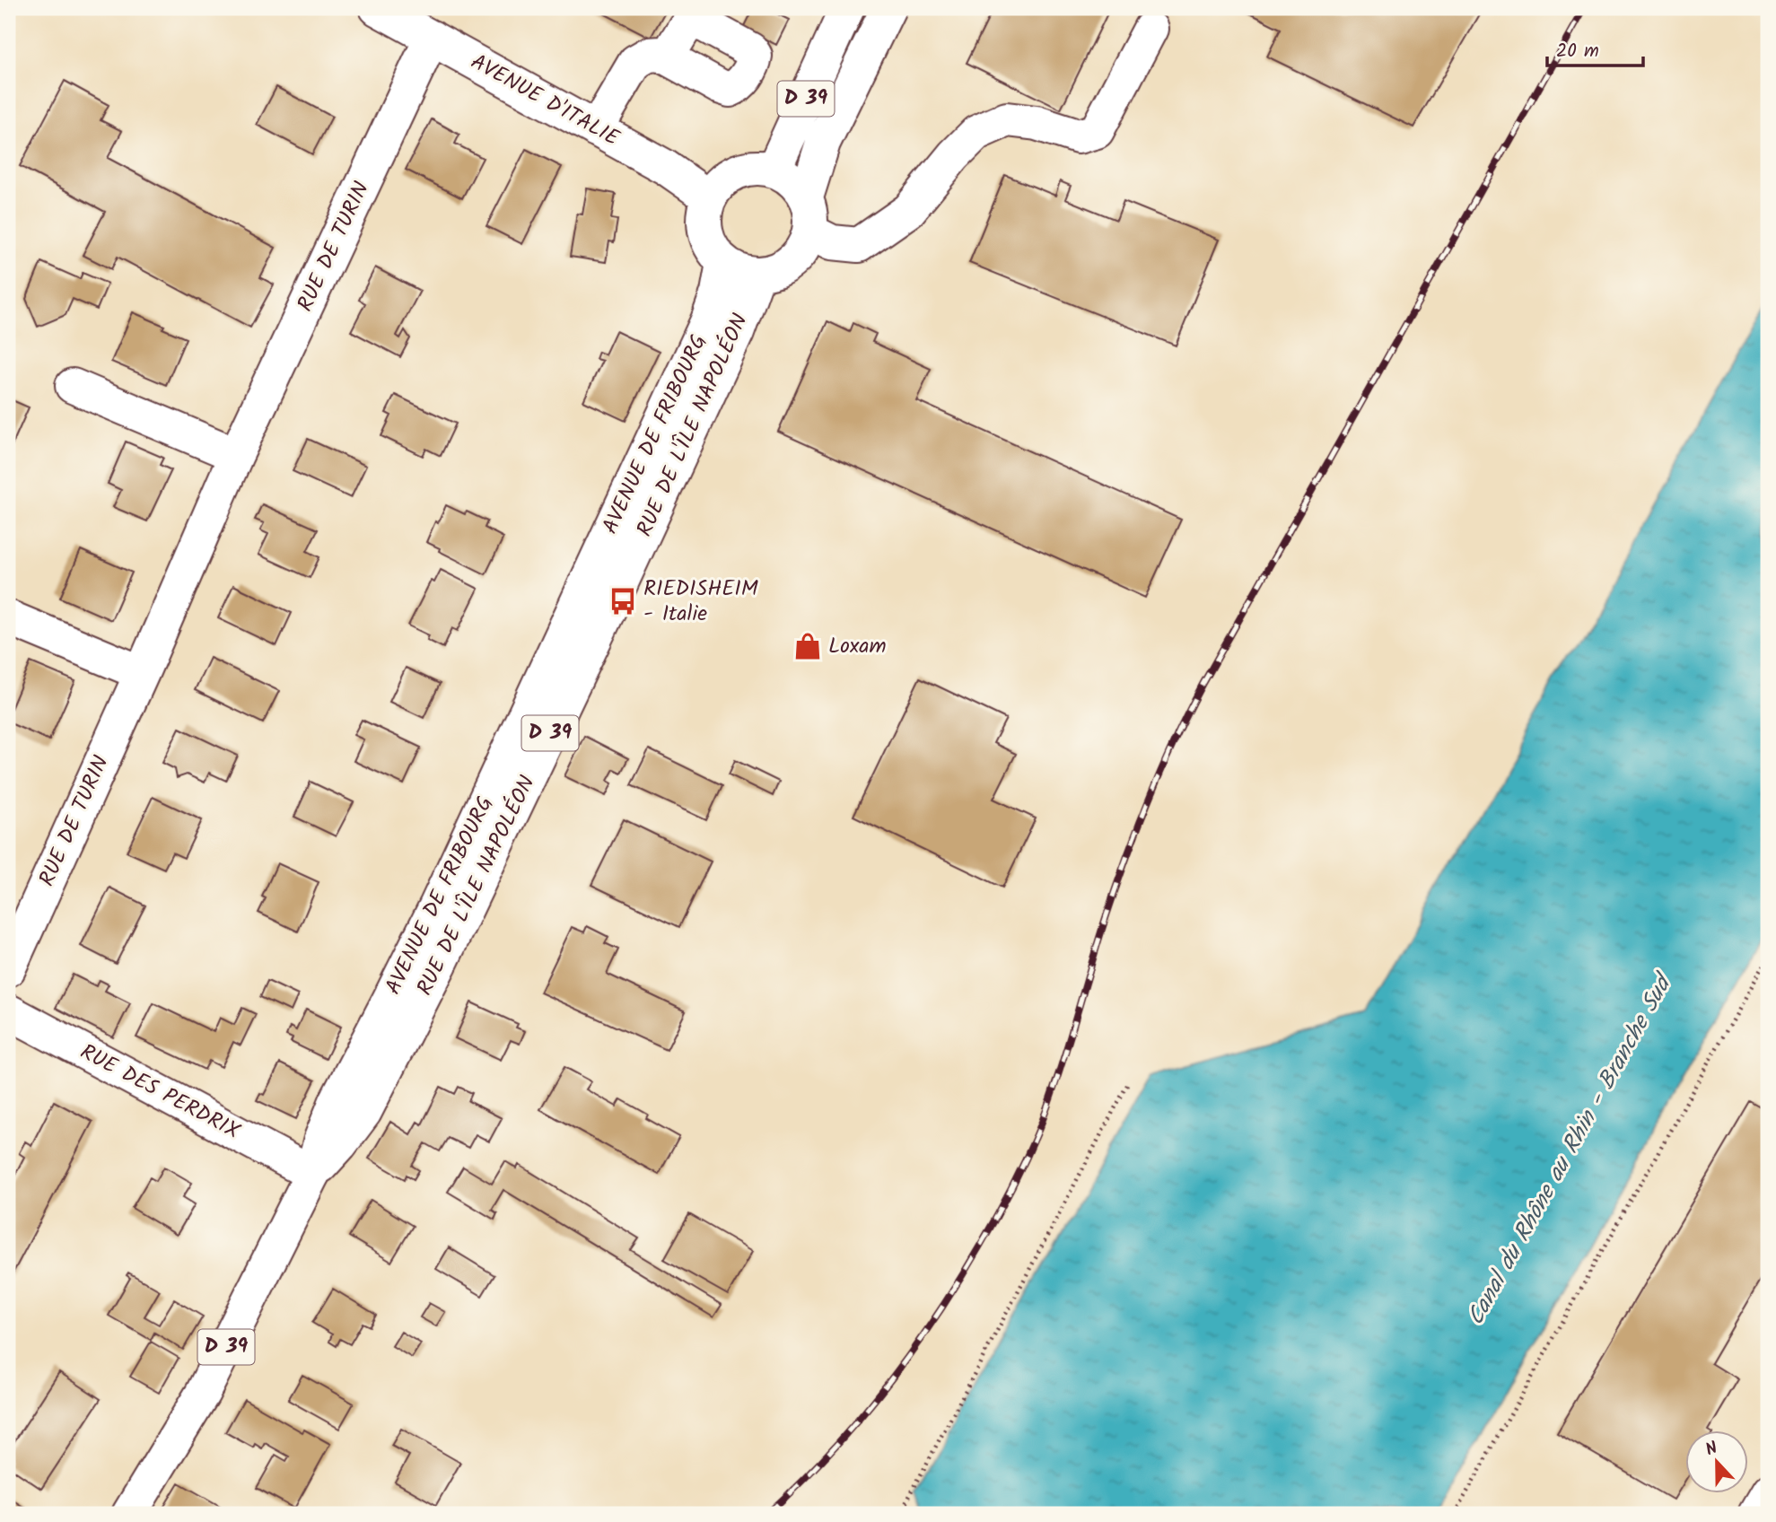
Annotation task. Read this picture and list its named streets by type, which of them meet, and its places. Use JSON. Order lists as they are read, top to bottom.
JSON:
{
  "streets": {
    "main road": [
      "D 39",
      "AVENUE D'ITALIE",
      "RUE DE TURIN",
      "RUE DE L'ÎLE NAPOLÉON",
      "AVENUE DE FRIBOURG",
      "RUE DES PERDRIX"
    ]
  },
  "crossings": [
    ["D 39", "AVENUE D'ITALIE"],
    ["D 39", "RUE DE L'ÎLE NAPOLÉON"],
    ["D 39", "AVENUE DE FRIBOURG"],
    ["AVENUE D'ITALIE", "RUE DE TURIN"],
    ["AVENUE D'ITALIE", "RUE DE L'ÎLE NAPOLÉON"],
    ["AVENUE D'ITALIE", "AVENUE DE FRIBOURG"],
    ["RUE DE L'ÎLE NAPOLÉON", "AVENUE DE FRIBOURG"],
    ["RUE DE L'ÎLE NAPOLÉON", "RUE DES PERDRIX"],
    ["AVENUE DE FRIBOURG", "RUE DES PERDRIX"]
  ],
  "water": ["Canal du Rhône au Rhin - Branche Sud"],
  "places": {
    "bus stop": ["RIEDISHEIM - Italie"],
    "shop": ["Loxam"]
  },
  "scale_bar": "20 m",
  "north": "top"
}
